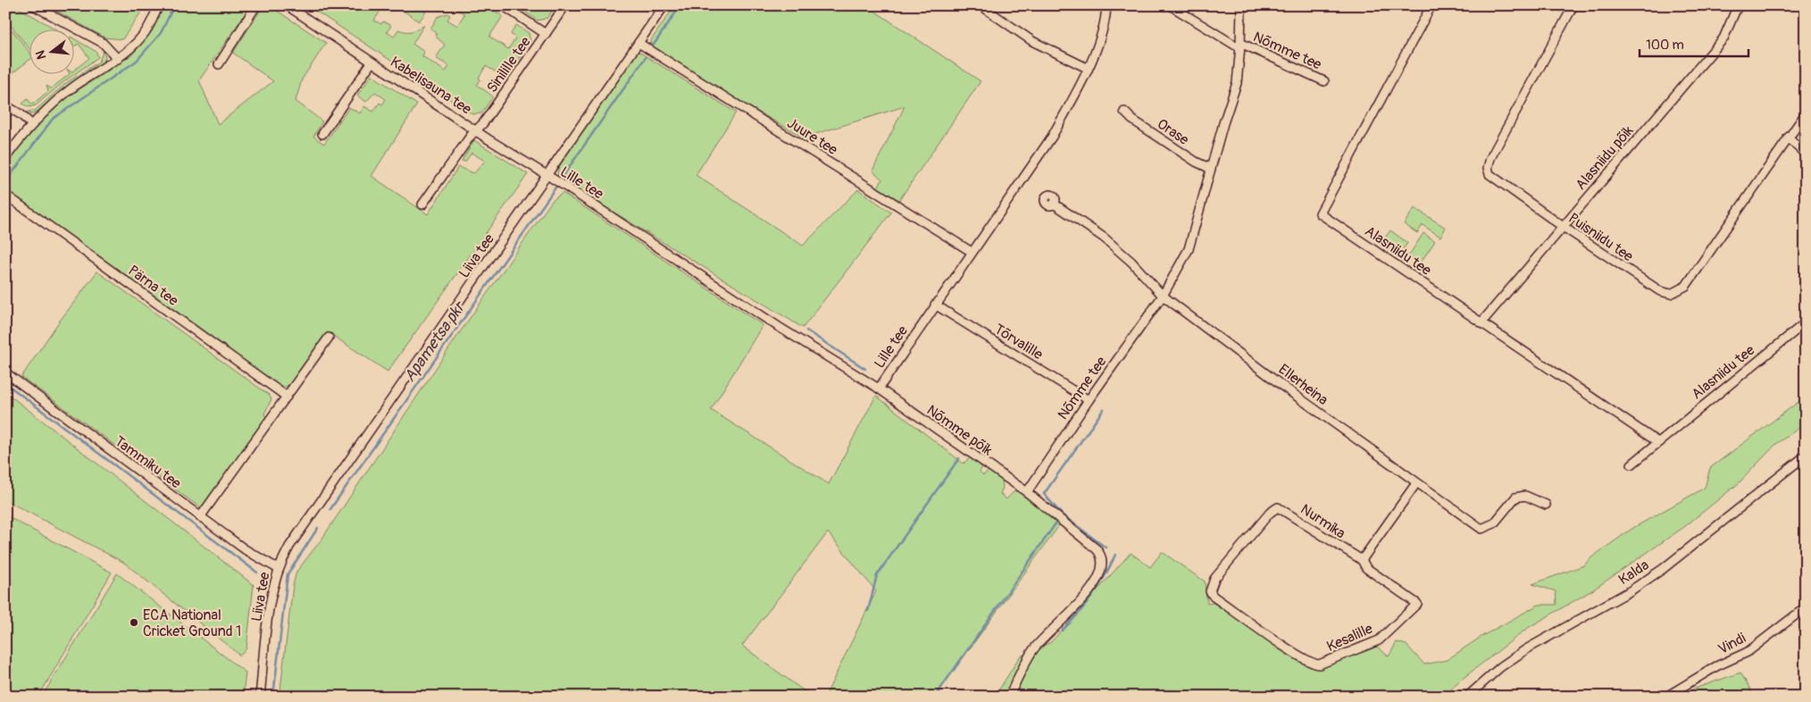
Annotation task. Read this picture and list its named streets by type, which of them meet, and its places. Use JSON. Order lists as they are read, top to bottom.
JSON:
{
  "streets": {
    "street": [
      "Nõmme tee",
      "Sinilille tee",
      "Kabelisauna tee",
      "Orase",
      "Juure tee",
      "Alasniidu põik",
      "Lille tee",
      "Puisniidu tee",
      "Alasniidu tee",
      "Liiva tee",
      "Pärna tee",
      "Tõrvalille",
      "Ellerheina",
      "Nõmme põik",
      "Tammiku tee",
      "Nurmika",
      "Kalda",
      "Kesalille",
      "Vindi"
    ]
  },
  "crossings": [
    ["Nõmme tee", "Orase"],
    ["Nõmme tee", "Tõrvalille"],
    ["Nõmme tee", "Ellerheina"],
    ["Nõmme tee", "Nõmme põik"],
    ["Sinilille tee", "Kabelisauna tee"],
    ["Kabelisauna tee", "Lille tee"],
    ["Kabelisauna tee", "Liiva tee"],
    ["Juure tee", "Lille tee"],
    ["Juure tee", "Liiva tee"],
    ["Alasniidu põik", "Puisniidu tee"],
    ["Alasniidu põik", "Alasniidu tee"],
    ["Lille tee", "Liiva tee"],
    ["Lille tee", "Tõrvalille"],
    ["Lille tee", "Nõmme põik"],
    ["Liiva tee", "Tammiku tee"],
    ["Nurmika", "Kesalille"]
  ],
  "water": ["Apametsa pkr"],
  "places": ["ECA National Cricket Ground 1"],
  "scale_bar": "100 m",
  "north": "left"
}
